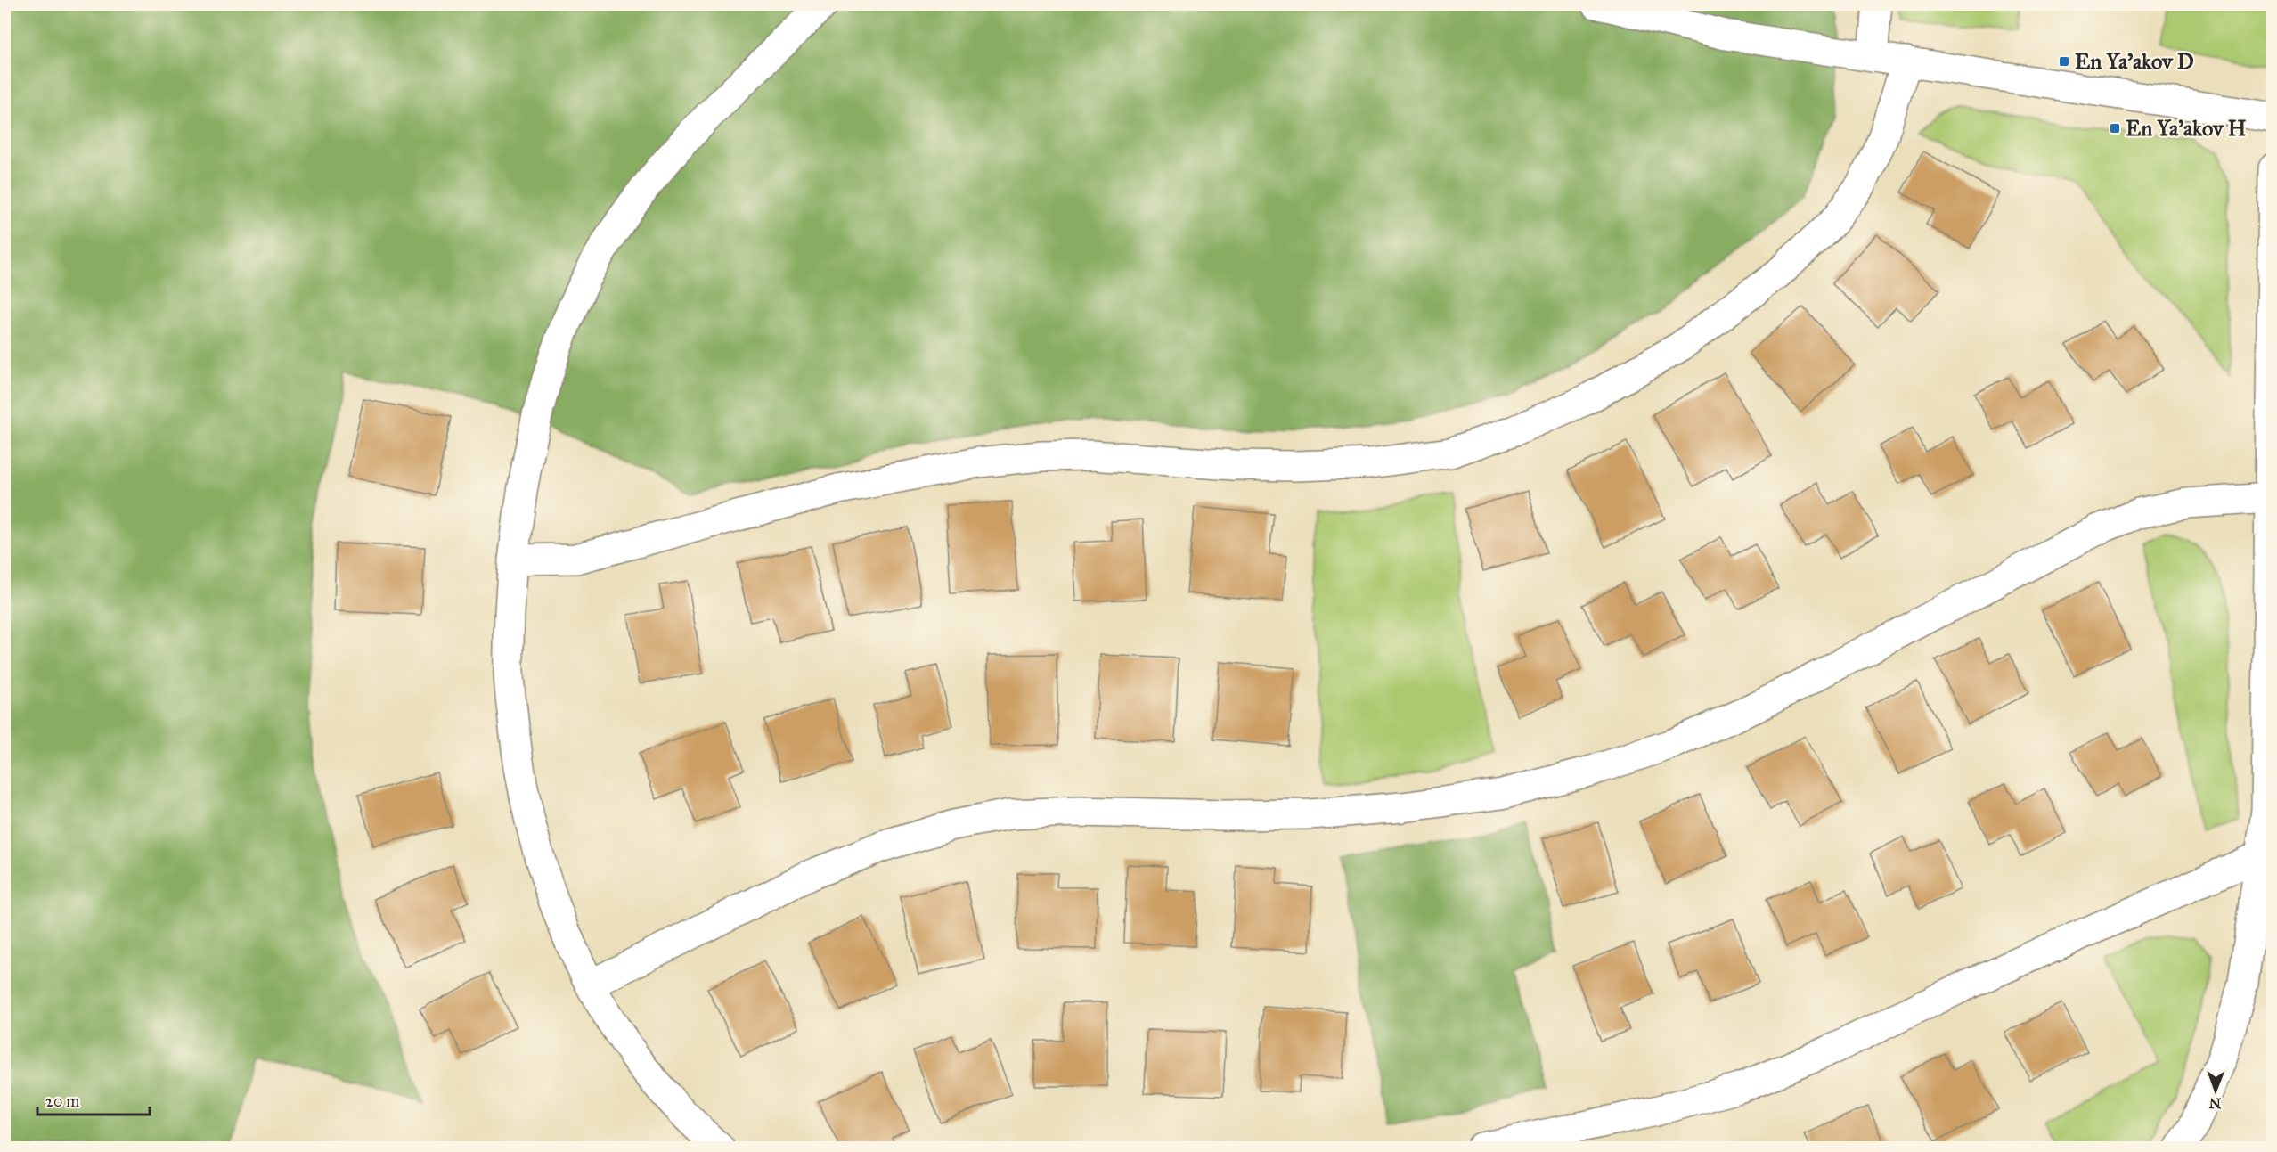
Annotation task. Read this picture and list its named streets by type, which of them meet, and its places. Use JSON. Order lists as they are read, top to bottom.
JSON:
{
  "places": {
    "transit": ["En Ya'akov D", "En Ya'akov H"]
  },
  "scale_bar": "20 m",
  "north": "bottom"
}
